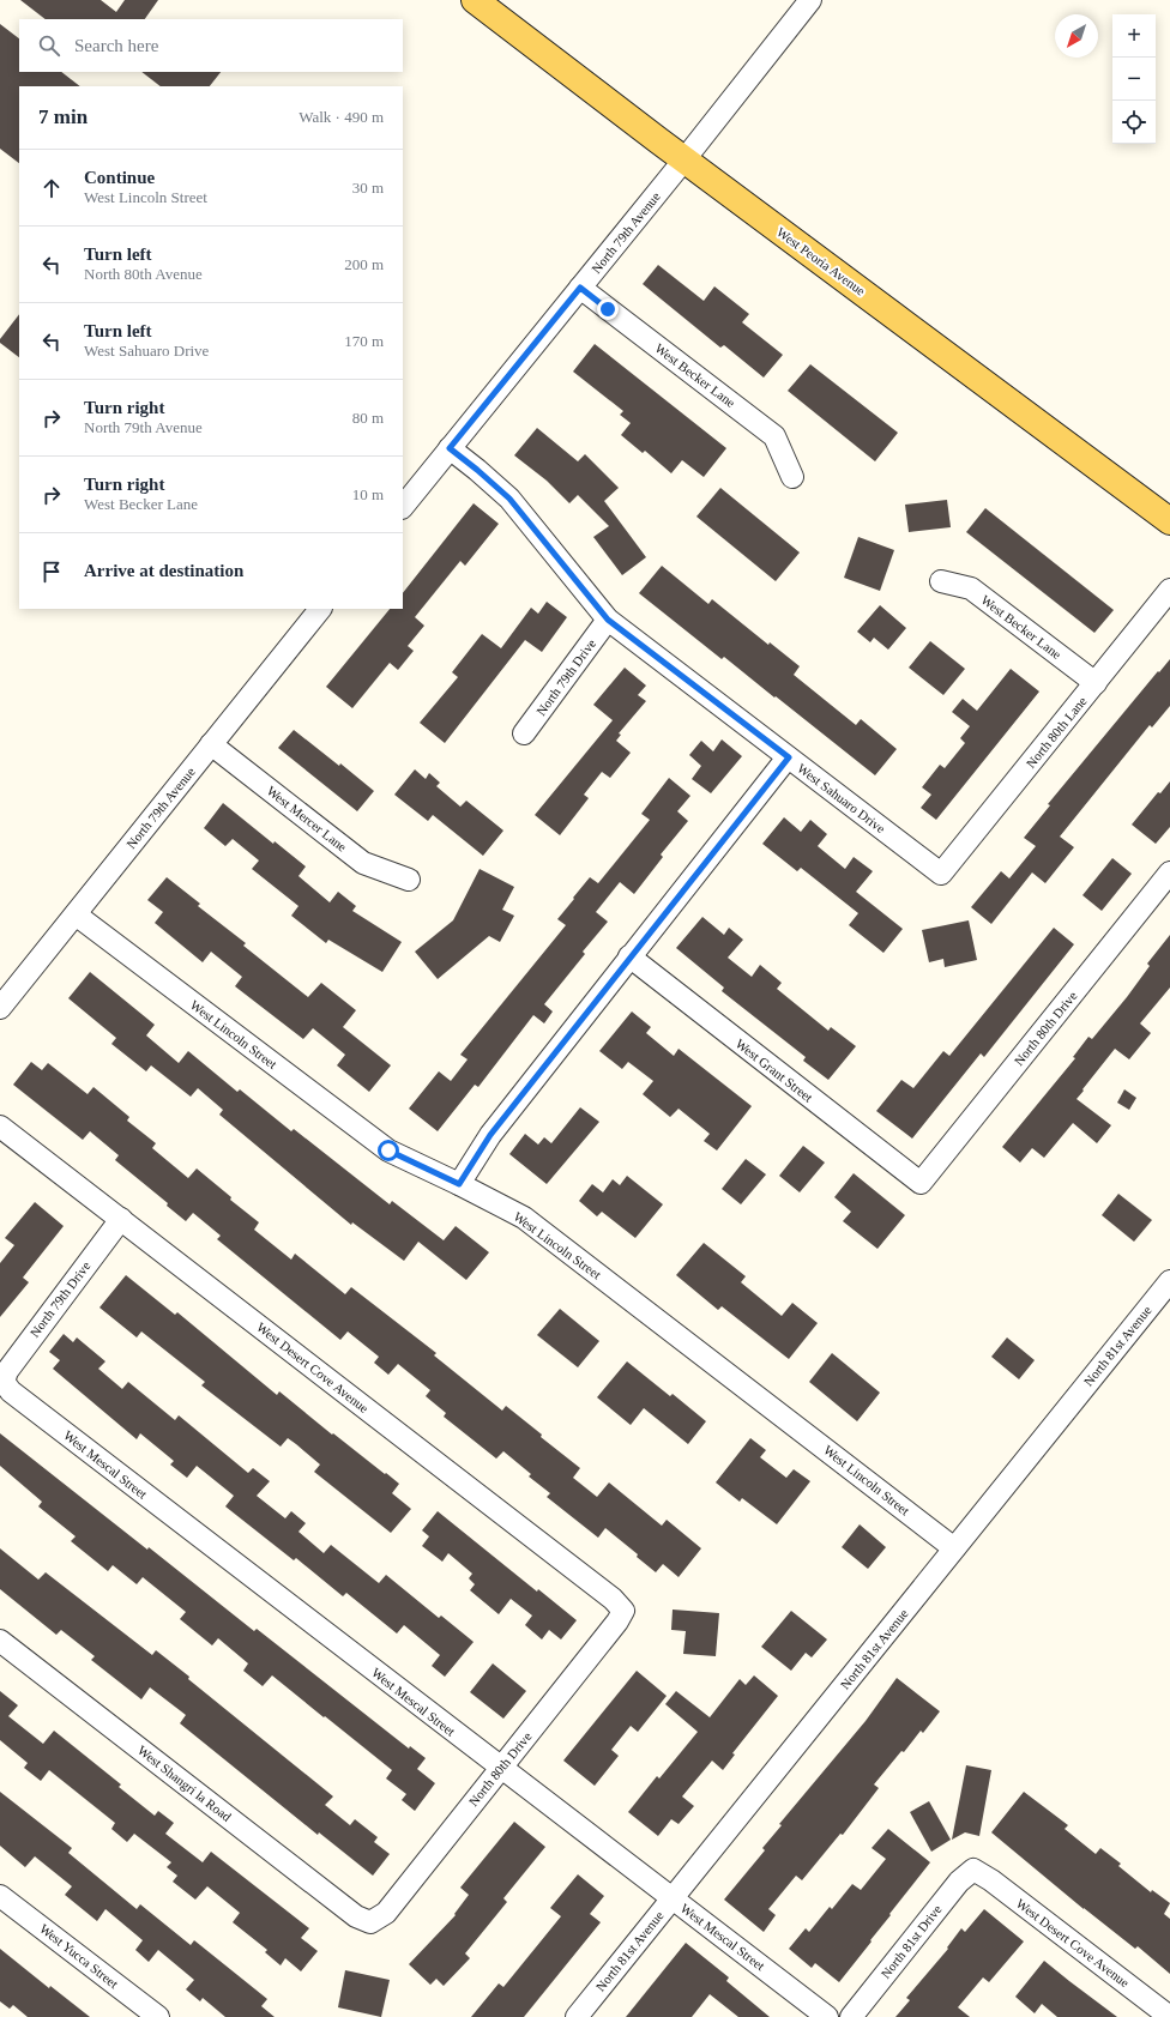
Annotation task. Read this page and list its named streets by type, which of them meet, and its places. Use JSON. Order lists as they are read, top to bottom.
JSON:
{
  "streets": {
    "main road": ["West Peoria Avenue"],
    "street": [
      "North 79th Avenue",
      "West Becker Lane",
      "North 79th Drive",
      "North 80th Lane",
      "West Sahuaro Drive",
      "West Mercer Lane",
      "North 80th Drive",
      "West Lincoln Street",
      "West Grant Street",
      "North 81st Avenue",
      "West Desert Cove Avenue",
      "West Mescal Street",
      "West Shangri la Road",
      "North 81st Drive",
      "West Yucca Street"
    ]
  },
  "crossings": [
    ["North 79th Avenue", "West Peoria Avenue"],
    ["North 79th Avenue", "West Becker Lane"],
    ["North 79th Avenue", "West Sahuaro Drive"],
    ["North 79th Avenue", "West Mercer Lane"],
    ["North 79th Avenue", "West Lincoln Street"],
    ["West Becker Lane", "North 80th Lane"],
    ["North 79th Drive", "West Sahuaro Drive"],
    ["North 79th Drive", "West Desert Cove Avenue"],
    ["North 79th Drive", "West Mescal Street"],
    ["North 80th Lane", "West Sahuaro Drive"],
    ["North 80th Drive", "West Grant Street"],
    ["North 80th Drive", "West Desert Cove Avenue"],
    ["North 80th Drive", "West Mescal Street"],
    ["North 80th Drive", "West Shangri la Road"],
    ["West Lincoln Street", "North 81st Avenue"],
    ["North 81st Avenue", "West Mescal Street"],
    ["West Desert Cove Avenue", "North 81st Drive"]
  ],
  "north": "bottom left",
  "page": {
    "map_buttons": ["+", "−"],
    "search": "Search here",
    "heading": ["7 min", "Walk · 490 m"],
    "list": [
      ["Continue", "West Lincoln Street", "30 m"],
      ["Turn left", "North 80th Avenue", "200 m"],
      ["Turn left", "West Sahuaro Drive", "170 m"],
      ["Turn right", "North 79th Avenue", "80 m"],
      ["Turn right", "West Becker Lane", "10 m"],
      "Arrive at destination"
    ]
  }
}
